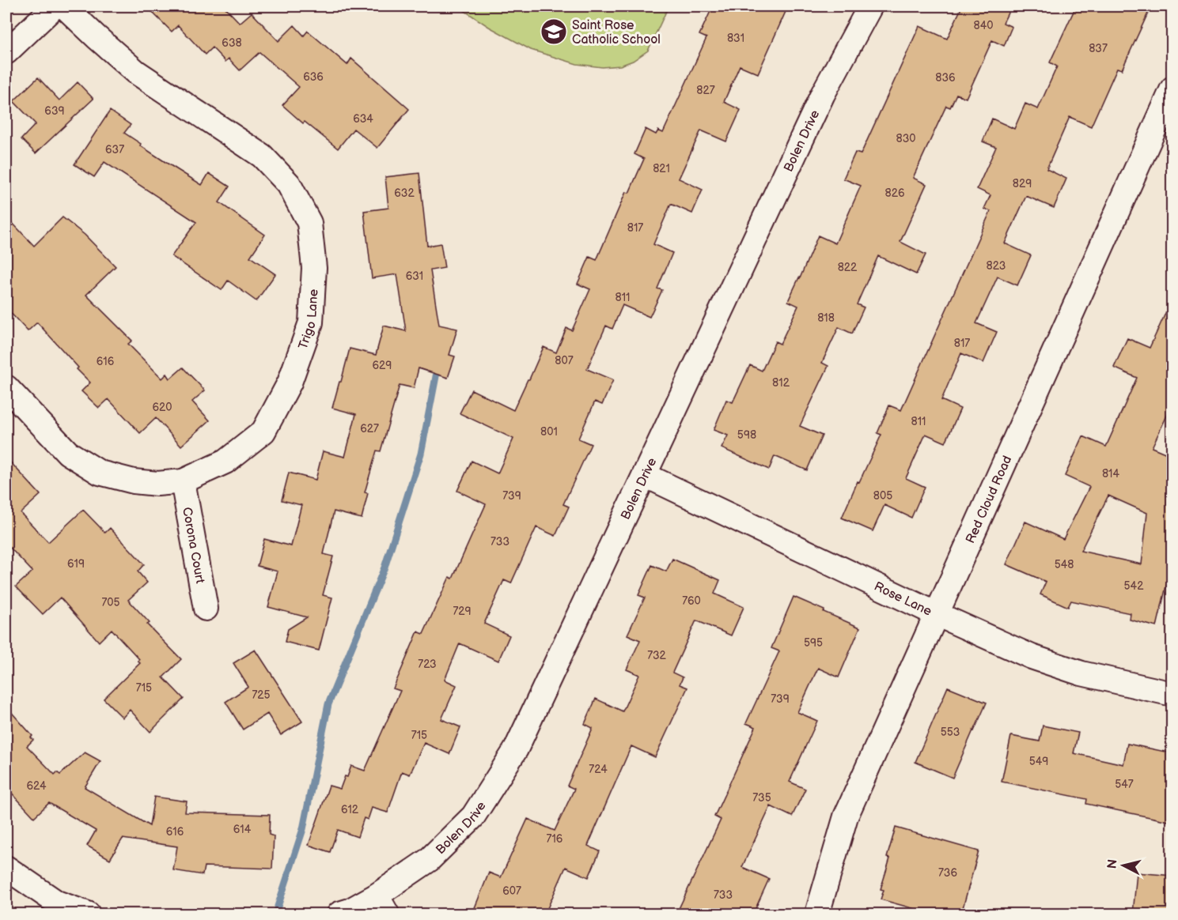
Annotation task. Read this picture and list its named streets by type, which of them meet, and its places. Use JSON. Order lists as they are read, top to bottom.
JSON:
{
  "streets": {
    "street": [
      "Bolen Drive",
      "Trigo Lane",
      "Red Cloud Road",
      "Corona Court",
      "Rose Lane"
    ]
  },
  "crossings": [
    ["Bolen Drive", "Rose Lane"],
    ["Trigo Lane", "Corona Court"],
    ["Red Cloud Road", "Rose Lane"]
  ],
  "places": {
    "school or university": ["Saint Rose Catholic School"]
  },
  "house_numbers": [
    "840",
    "831",
    "638",
    "837",
    "636",
    "836",
    "827",
    "639",
    "634",
    "830",
    "637",
    "821",
    "829",
    "632",
    "826",
    "817",
    "823",
    "822",
    "631",
    "811",
    "818",
    "817",
    "807",
    "616",
    "629",
    "812",
    "620",
    "811",
    "627",
    "801",
    "598",
    "814",
    "739",
    "805",
    "733",
    "619",
    "548",
    "542",
    "760",
    "705",
    "729",
    "595",
    "732",
    "723",
    "715",
    "725",
    "739",
    "553",
    "715",
    "549",
    "724",
    "547",
    "624",
    "735",
    "612",
    "614",
    "616",
    "716",
    "736",
    "607",
    "733"
  ],
  "north": "left"
}
